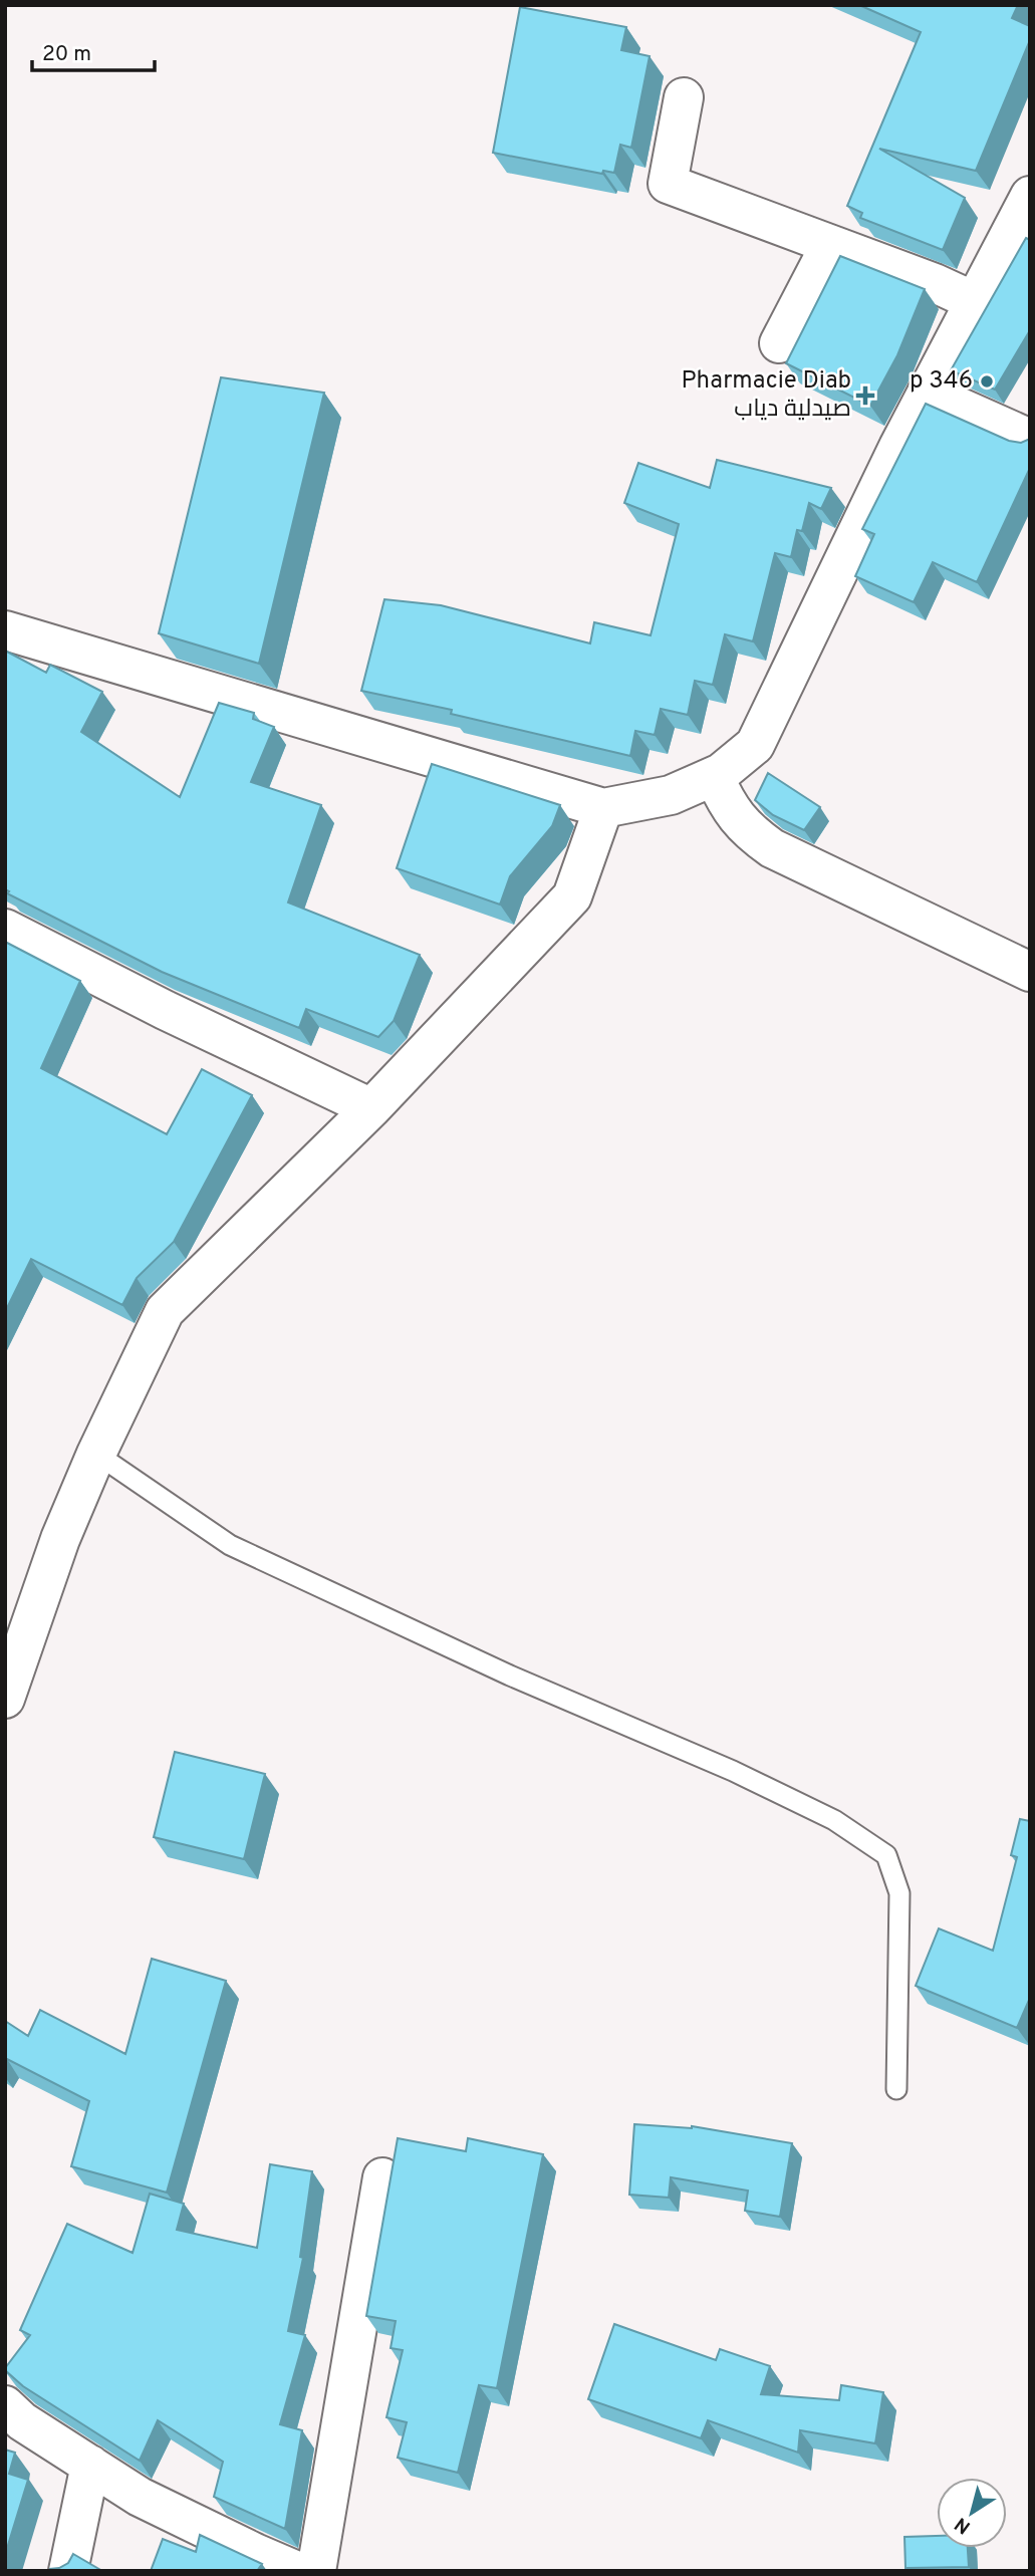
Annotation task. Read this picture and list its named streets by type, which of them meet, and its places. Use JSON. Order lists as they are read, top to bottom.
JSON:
{
  "places": {
    "other": ["p 346"],
    "health": ["Pharmacie Diab صيدلية دياب"]
  },
  "scale_bar": "20 m",
  "north": "bottom left"
}
